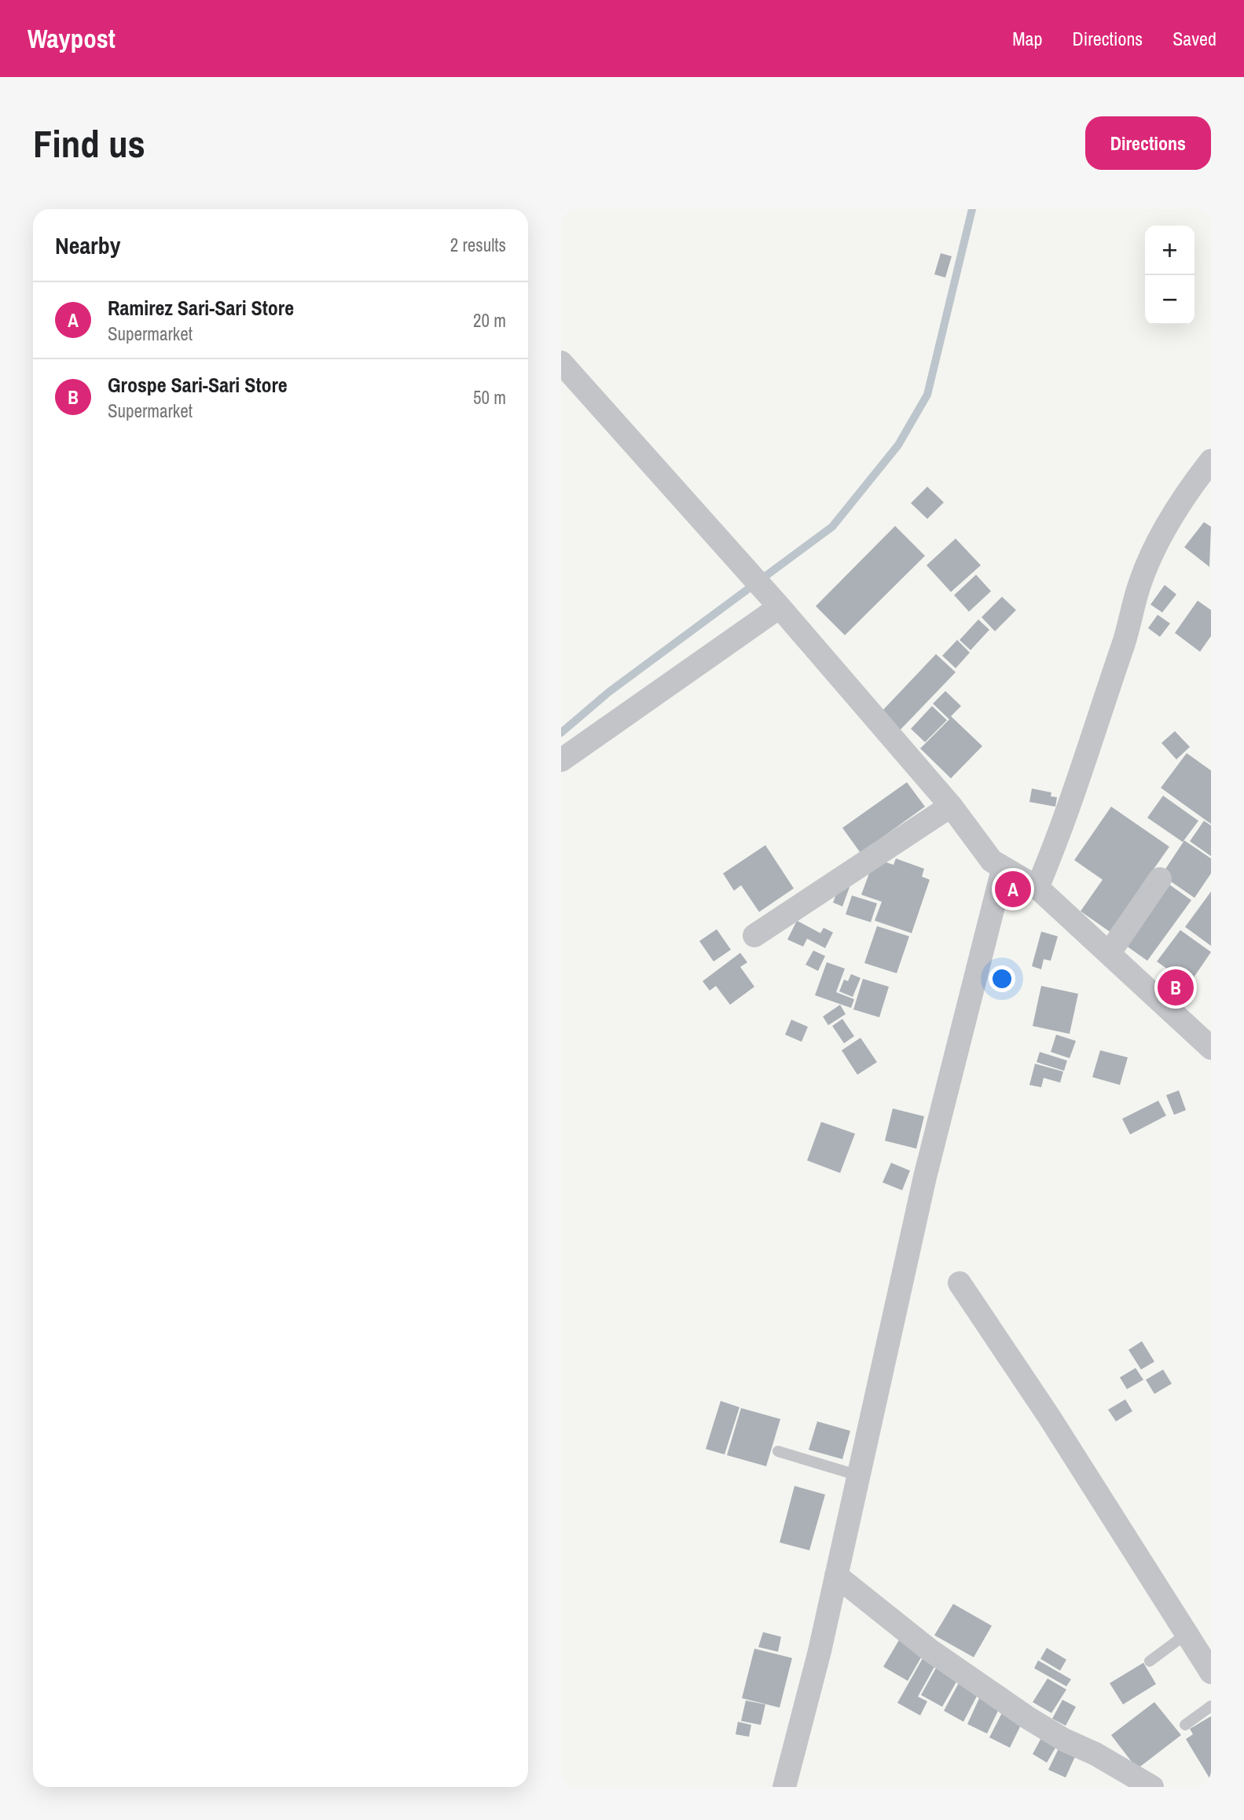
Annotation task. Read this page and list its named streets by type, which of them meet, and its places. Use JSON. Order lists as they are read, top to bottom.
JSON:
{
  "page": {
    "header": "Waypost",
    "nav": ["Map", "Directions", "Saved"],
    "buttons": "Directions",
    "title": "Find us",
    "heading": ["Nearby", "2 results"],
    "map_buttons": ["+", "−"],
    "list": [
      {
        "mark": "A",
        "name": "Ramirez Sari-Sari Store",
        "note": "Supermarket",
        "value": "20 m"
      },
      {
        "mark": "B",
        "name": "Grospe Sari-Sari Store",
        "note": "Supermarket",
        "value": "50 m"
      }
    ],
    "pins": ["A", "B"]
  }
}
